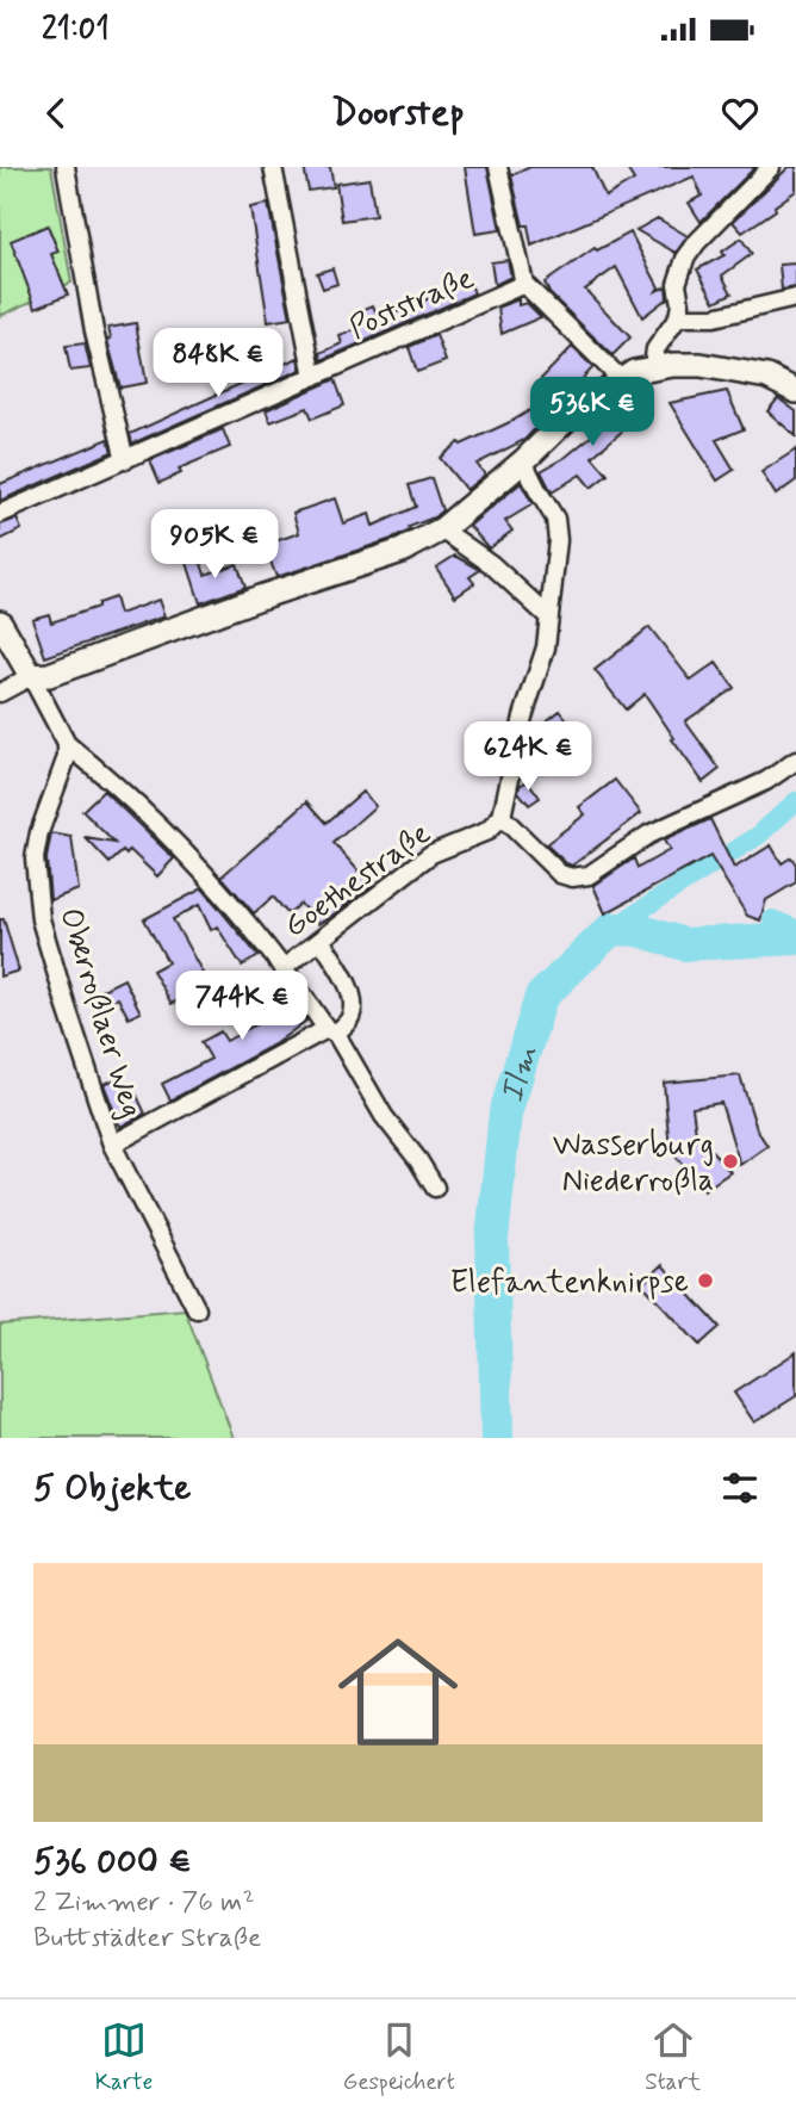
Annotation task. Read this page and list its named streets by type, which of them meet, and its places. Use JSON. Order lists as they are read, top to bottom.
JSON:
{
  "streets": {
    "street": ["Poststraße", "Goethestraße", "Oberroßlaer Weg"]
  },
  "water": ["Ilm"],
  "places": ["Wasserburg Niederroßla", "Elefantenknirpse"],
  "page": {
    "status": "21:01",
    "header": "Doorstep",
    "price": [
      "848K €",
      "536K €",
      "905K €",
      "624K €",
      "744K €"
    ],
    "heading": "5 Objekte",
    "list": [
      {
        "name": "536 000 €",
        "note": "2 Zimmer · 76 m² · Buttstädter Straße"
      }
    ],
    "tabs": ["Karte", "Gespeichert", "Start"]
  }
}
